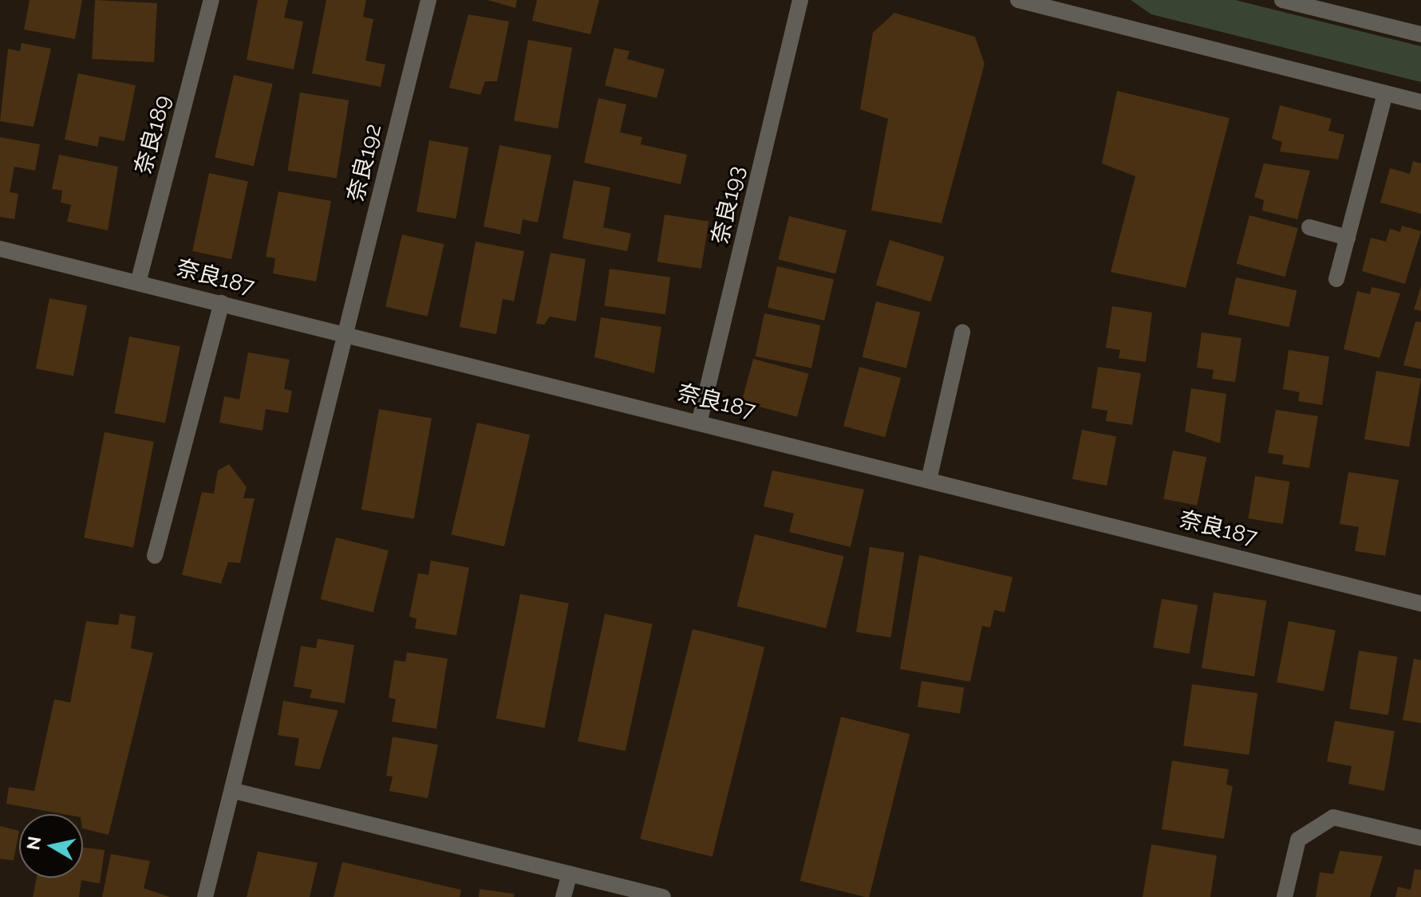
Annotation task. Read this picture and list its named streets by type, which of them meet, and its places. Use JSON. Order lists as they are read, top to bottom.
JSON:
{
  "streets": {
    "street": [
      "奈良189",
      "奈良192",
      "奈良193",
      "奈良187"
    ]
  },
  "crossings": [
    ["奈良189", "奈良187"],
    ["奈良192", "奈良187"],
    ["奈良193", "奈良187"]
  ],
  "north": "left"
}
